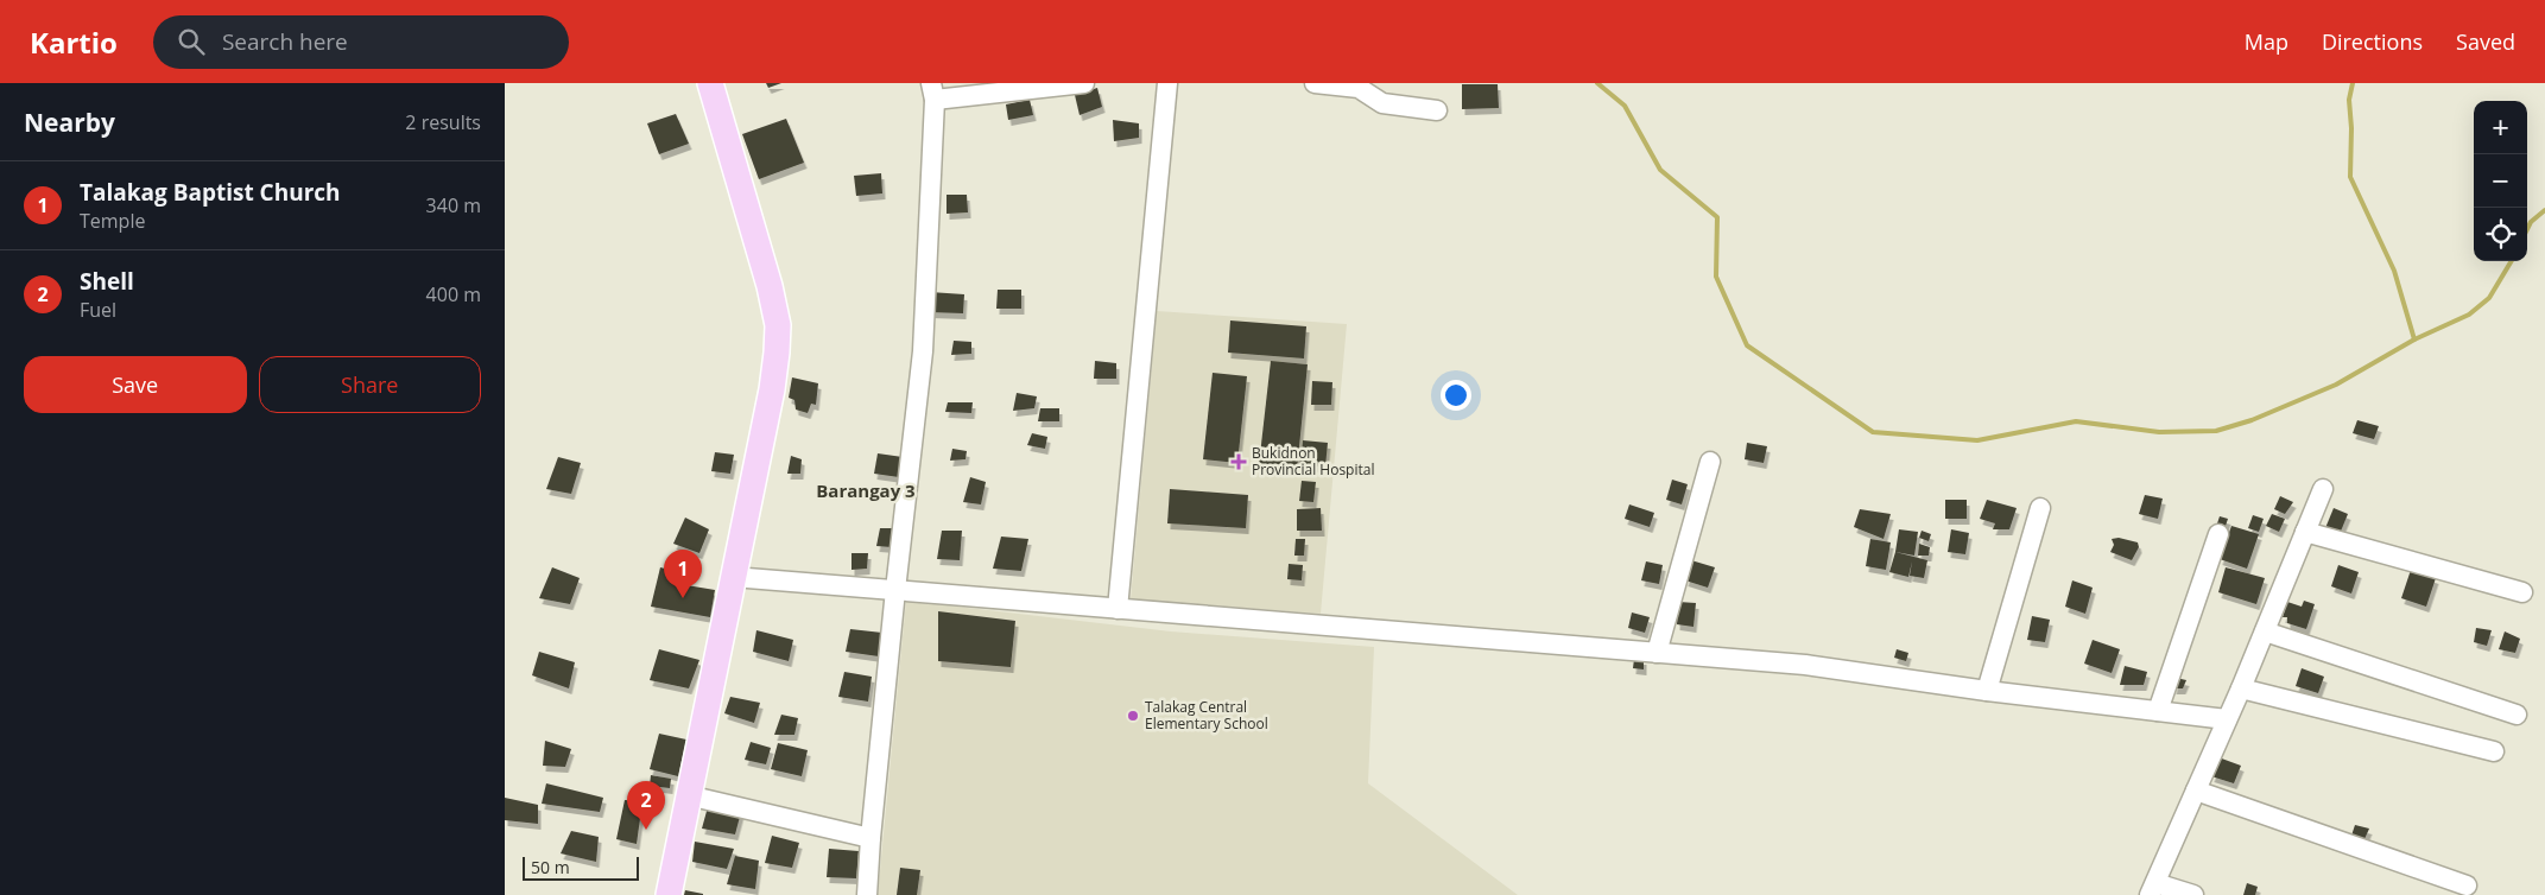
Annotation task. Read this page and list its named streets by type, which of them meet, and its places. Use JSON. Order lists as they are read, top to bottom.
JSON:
{
  "districts": ["Barangay 3"],
  "places": {
    "health": ["Bukidnon Provincial Hospital"],
    "other": ["Talakag Central Elementary School"]
  },
  "scale_bar": "50 m",
  "page": {
    "header": "Kartio",
    "search": "Search here",
    "nav": ["Map", "Directions", "Saved"],
    "heading": ["Nearby", "2 results"],
    "map_buttons": ["+", "−"],
    "list": [
      {
        "mark": "1",
        "name": "Talakag Baptist Church",
        "note": "Temple",
        "value": "340 m"
      },
      {
        "mark": "2",
        "name": "Shell",
        "note": "Fuel",
        "value": "400 m"
      }
    ],
    "buttons": ["Save", "Share"],
    "pins": ["1", "2"],
    "scale": "50 m"
  }
}
